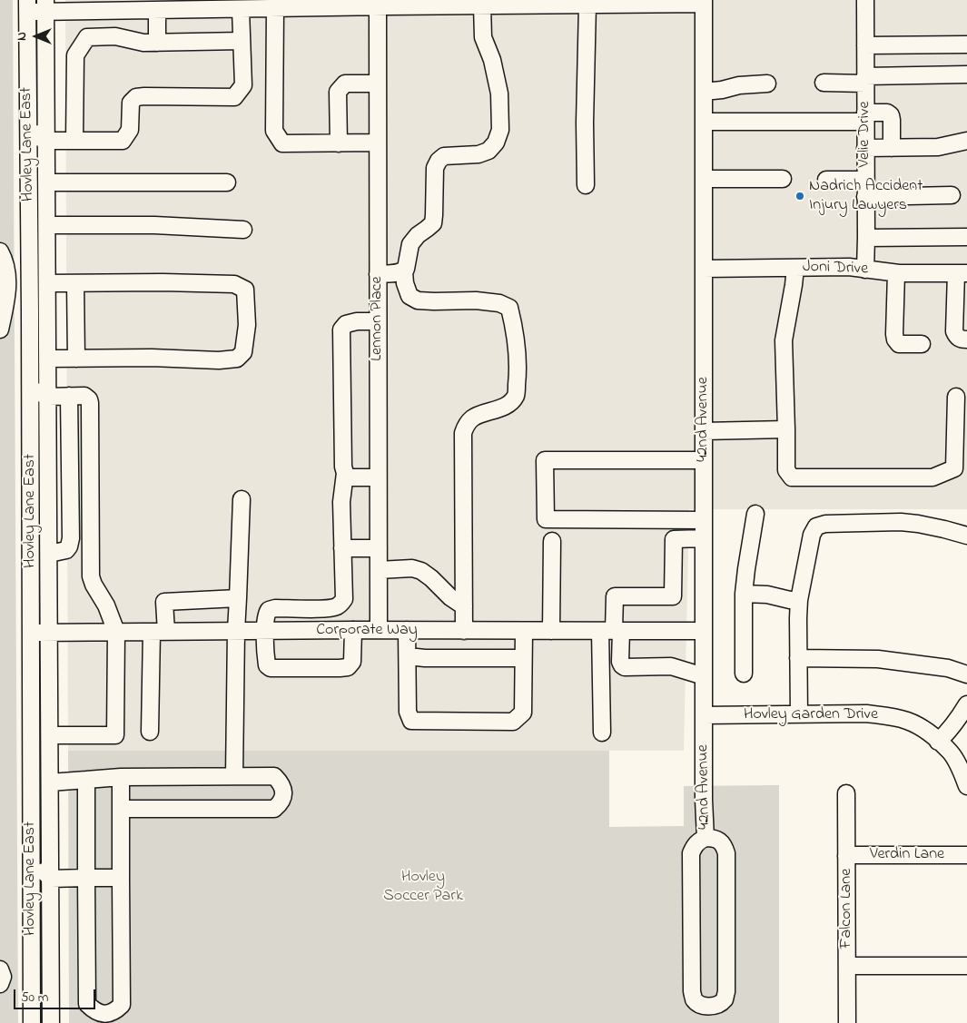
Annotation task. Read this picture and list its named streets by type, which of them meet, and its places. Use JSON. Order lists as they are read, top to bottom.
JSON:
{
  "streets": {
    "street": [
      "Velie Drive",
      "Hovley Lane East",
      "Joni Drive",
      "Lennon Place",
      "42nd Avenue",
      "Corporate Way",
      "Hovley Garden Drive",
      "Verdin Lane",
      "Falcon Lane"
    ]
  },
  "crossings": [
    ["Velie Drive", "Joni Drive"],
    ["Hovley Lane East", "Corporate Way"],
    ["Joni Drive", "42nd Avenue"],
    ["Lennon Place", "Corporate Way"],
    ["42nd Avenue", "Corporate Way"],
    ["42nd Avenue", "Hovley Garden Drive"],
    ["Verdin Lane", "Falcon Lane"]
  ],
  "parks": ["Hovley Soccer Park"],
  "places": ["Nadrich Accident Injury Lawyers"],
  "scale_bar": "50 m",
  "north": "left"
}
